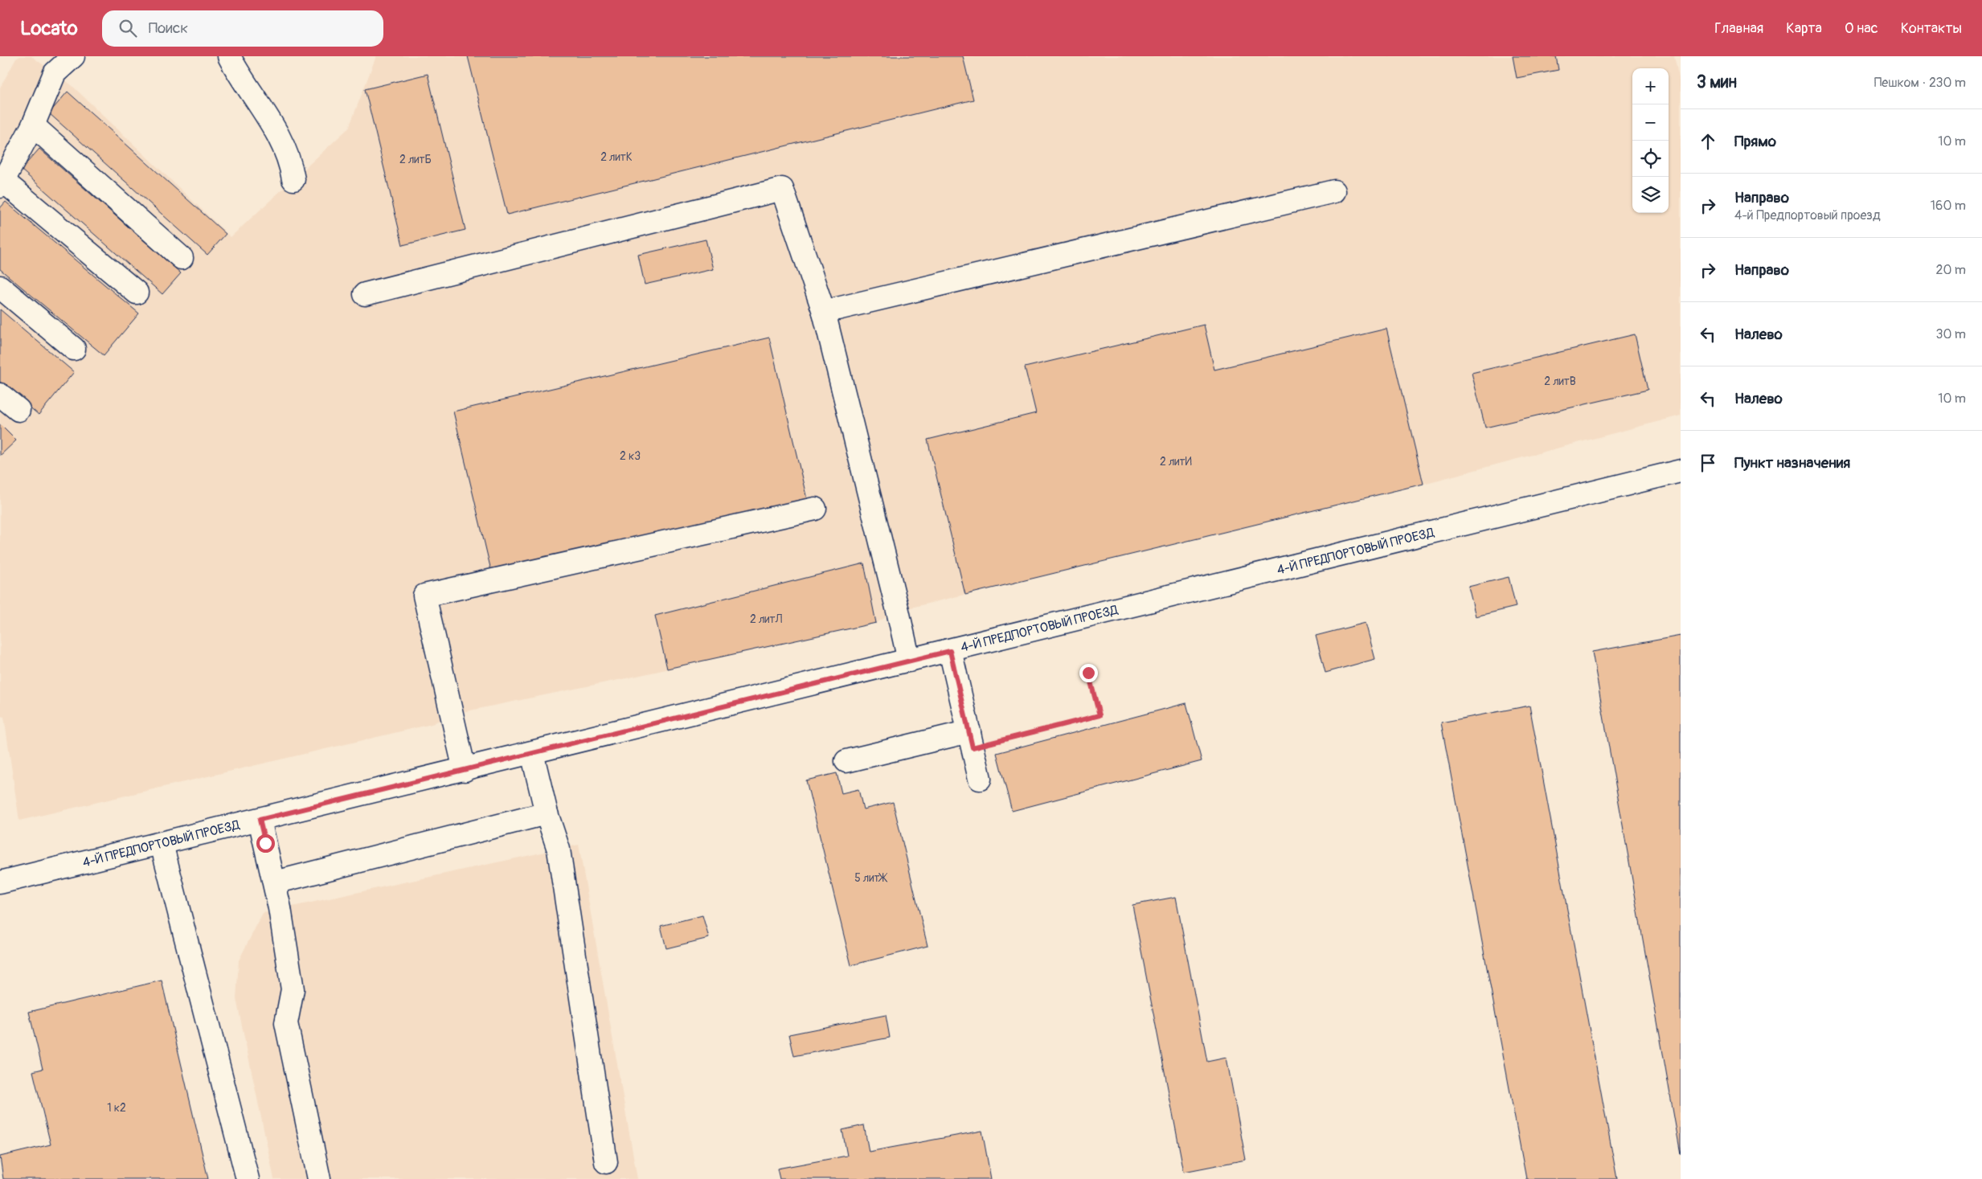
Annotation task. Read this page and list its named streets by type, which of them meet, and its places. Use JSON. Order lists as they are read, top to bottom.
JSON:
{
  "streets": {
    "street": ["4-Й ПРЕДПОРТОВЫЙ ПРОЕЗД"]
  },
  "house_numbers": [
    "2 литК",
    "2 литБ",
    "2 литВ",
    "2 к3",
    "2 литИ",
    "2 литЛ",
    "5 литЖ",
    "1 к2"
  ],
  "page": {
    "header": "Locato",
    "search": "Поиск",
    "nav": [
      "Главная",
      "Карта",
      "О нас",
      "Контакты"
    ],
    "heading": ["3 мин", "Пешком · 230 m"],
    "map_buttons": ["+", "−"],
    "list": [
      ["Прямо", "10 m"],
      ["Направо", "4-й Предпортовый проезд", "160 m"],
      ["Направо", "20 m"],
      ["Налево", "30 m"],
      ["Налево", "10 m"],
      "Пункт назначения"
    ]
  }
}
